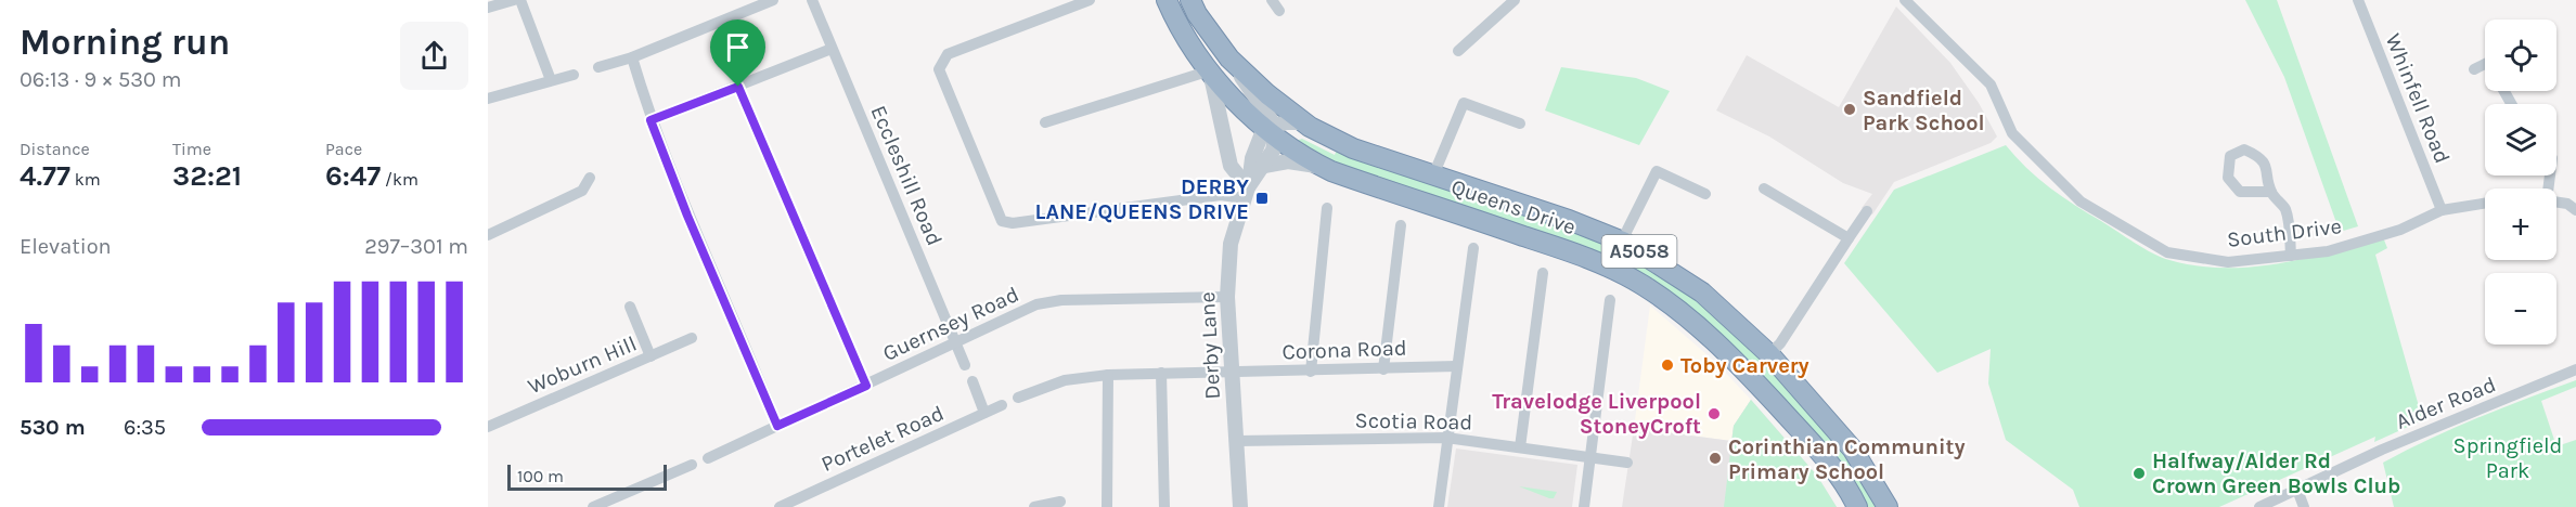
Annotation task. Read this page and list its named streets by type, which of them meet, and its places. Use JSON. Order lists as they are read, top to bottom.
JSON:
{
  "streets": {
    "highway": ["Queens Drive", "A5058"],
    "street": [
      "Whinfell Road",
      "Eccleshill Road",
      "South Drive",
      "Guernsey Road",
      "Derby Lane",
      "Corona Road",
      "Woburn Hill",
      "Alder Road",
      "Scotia Road",
      "Portelet Road"
    ]
  },
  "crossings": [
    ["Whinfell Road", "South Drive"],
    ["Eccleshill Road", "Guernsey Road"],
    ["Queens Drive", "A5058"],
    ["Queens Drive", "Derby Lane"],
    ["A5058", "Derby Lane"],
    ["Guernsey Road", "Derby Lane"],
    ["Derby Lane", "Corona Road"],
    ["Derby Lane", "Scotia Road"]
  ],
  "parks": ["Springfield Park"],
  "places": {
    "other": [
      "Sandfield Park School",
      "Toby Carvery",
      "Travelodge Liverpool StoneyCroft",
      "Corinthian Community Primary School",
      "Halfway/Alder Rd Crown Green Bowls Club"
    ],
    "transit": ["DERBY LANE/QUEENS DRIVE"]
  },
  "scale_bar": "100 m",
  "page": {
    "heading": ["Morning run", "06:13 · 9 × 530 m"],
    "map_buttons": ["+", "−"],
    "stats": [
      ["Distance", "4.77 km"],
      ["Time", "32:21"],
      ["Pace", "6:47 /km"]
    ],
    "chart": ["Elevation", "297–301 m"],
    "list": [
      {
        "name": "530 m",
        "note": "6:35"
      }
    ],
    "scale": "100 m"
  }
}
